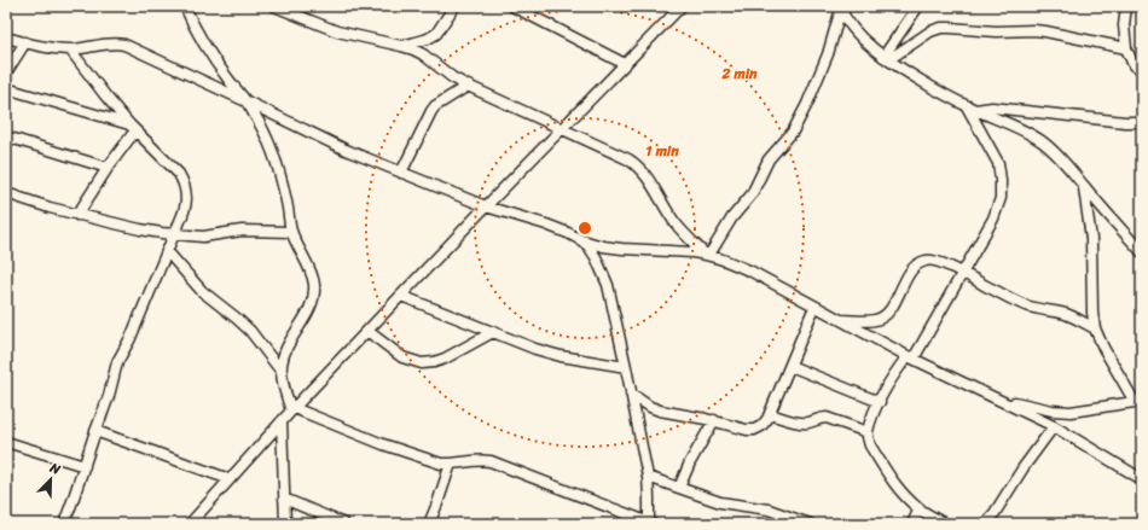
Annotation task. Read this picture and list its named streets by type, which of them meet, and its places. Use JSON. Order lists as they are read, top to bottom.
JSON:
{
  "north": "top right",
  "rings": ["2 min", "1 min"]
}
